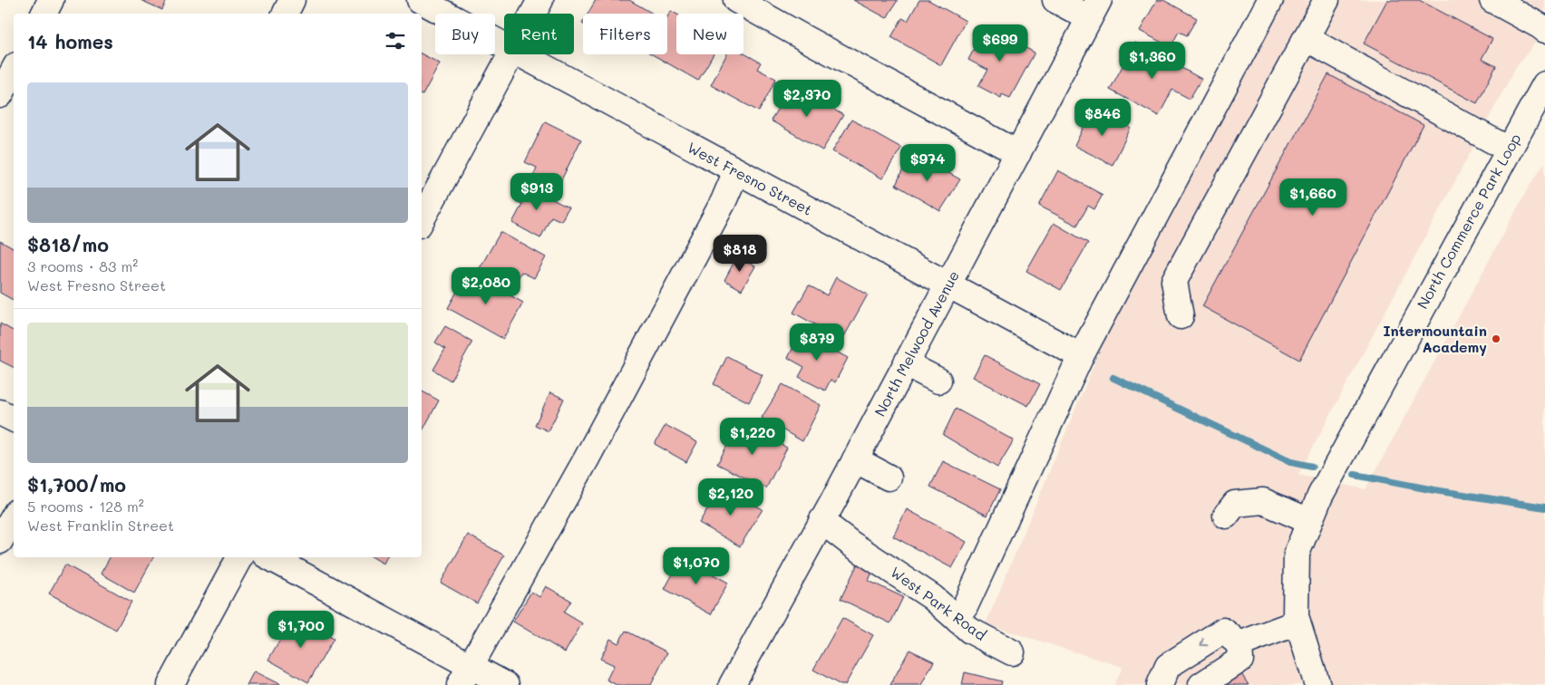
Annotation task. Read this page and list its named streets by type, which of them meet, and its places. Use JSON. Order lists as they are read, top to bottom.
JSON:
{
  "streets": {
    "street": [
      "West Fresno Street",
      "North Commerce Park Loop",
      "North Melwood Avenue",
      "West Park Road"
    ]
  },
  "crossings": [
    ["West Fresno Street", "North Melwood Avenue"],
    ["North Melwood Avenue", "West Park Road"]
  ],
  "places": ["Intermountain Academy"],
  "page": {
    "chip": [
      "Buy",
      "Rent",
      "Filters",
      "New"
    ],
    "heading": "14 homes",
    "price": [
      "$699",
      "$1,360",
      "$2,370",
      "$846",
      "$974",
      "$913",
      "$1,660",
      "$818",
      "$2,080",
      "$879",
      "$1,220",
      "$2,120",
      "$1,070",
      "$1,700"
    ],
    "list": [
      {
        "name": "$818/mo",
        "note": "3 rooms · 83 m² · West Fresno Street"
      },
      {
        "name": "$1,700/mo",
        "note": "5 rooms · 128 m² · West Franklin Street"
      }
    ]
  }
}
